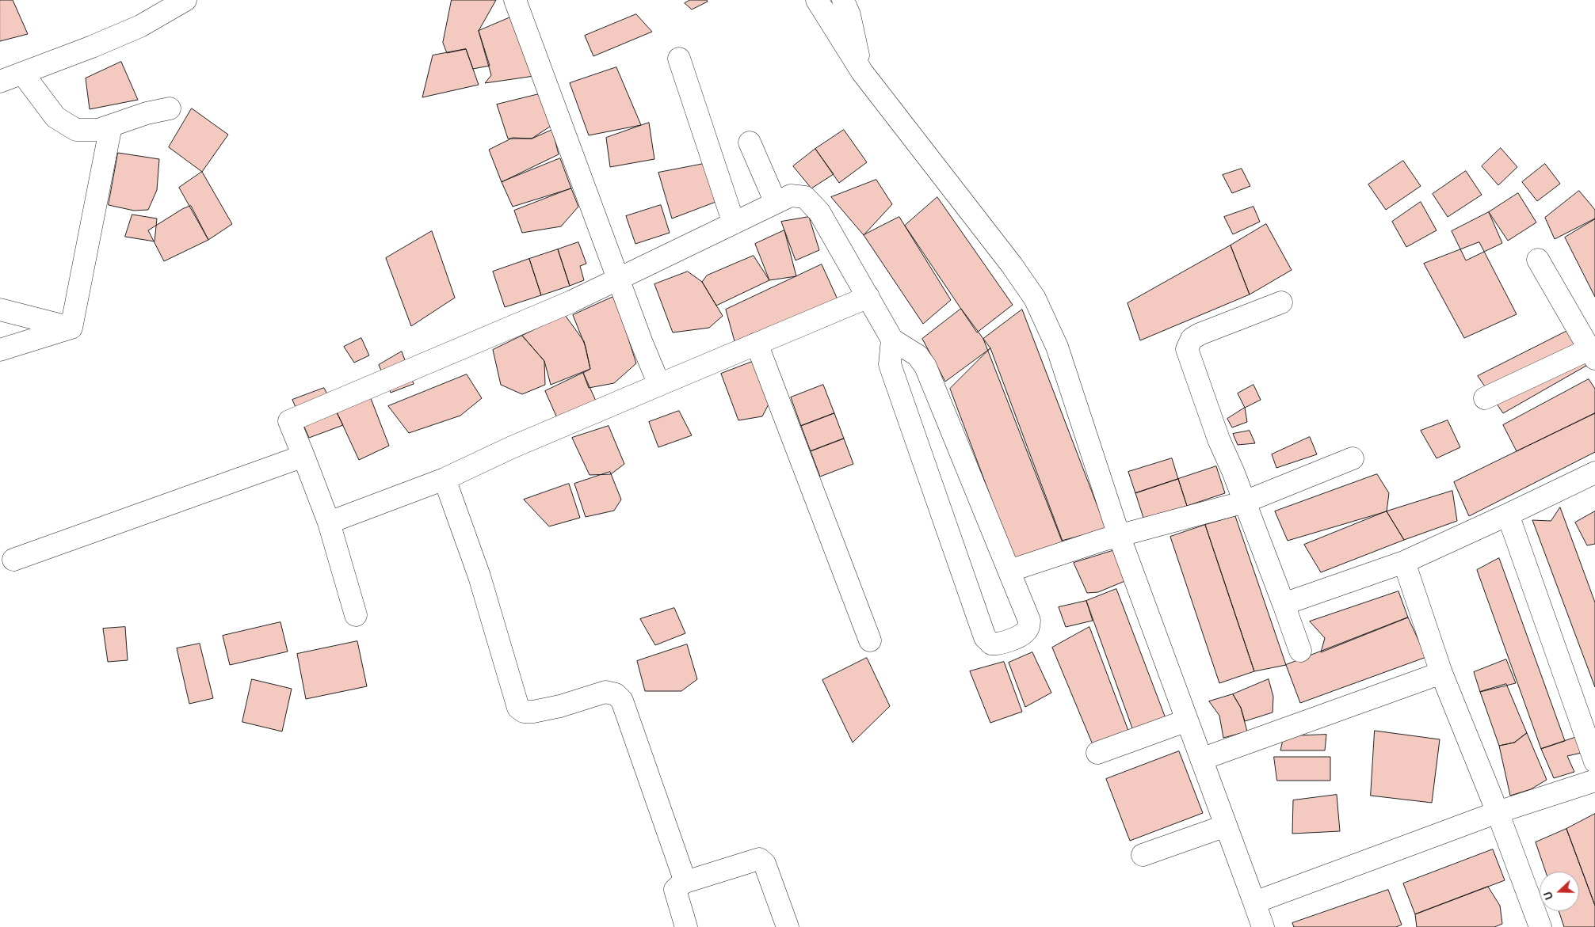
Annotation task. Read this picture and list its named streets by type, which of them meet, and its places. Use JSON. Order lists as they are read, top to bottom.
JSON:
{
  "north": "left"
}
